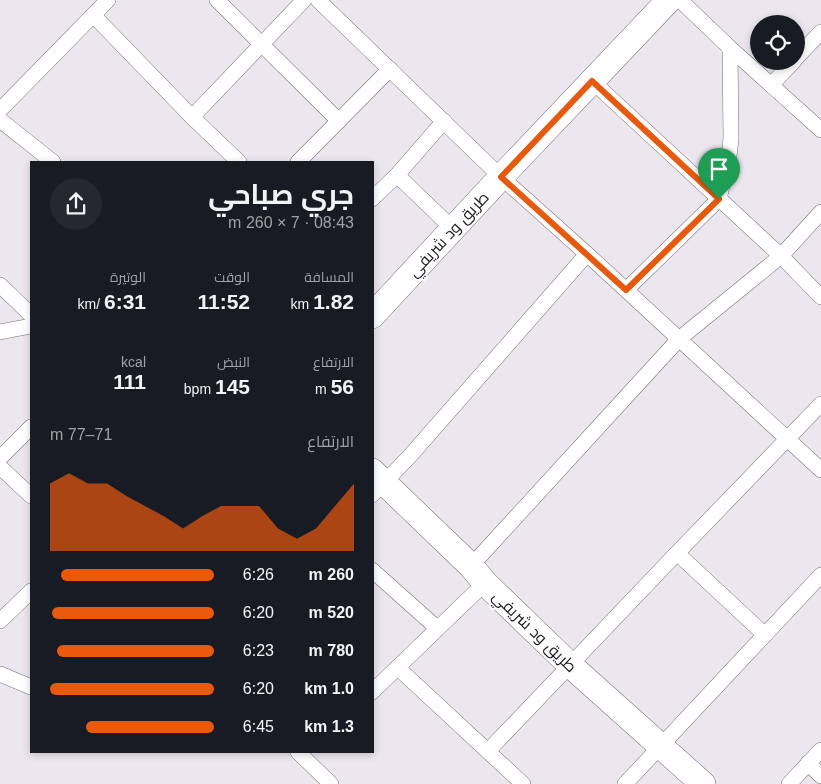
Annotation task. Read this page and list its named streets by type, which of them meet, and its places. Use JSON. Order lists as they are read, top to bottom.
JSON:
{
  "streets": {
    "main road": ["طريق ود شريفي"]
  },
  "page": {
    "heading": ["جري صباحي", "08:43 · 7 × 260 m"],
    "stats": [
      ["المسافة", "1.82 km"],
      ["الوقت", "11:52"],
      ["الوتيرة", "6:31 /km"],
      ["الارتفاع", "56 m"],
      ["النبض", "145 bpm"],
      ["kcal", "111"]
    ],
    "chart": ["الارتفاع", "71–77 m"],
    "list": [
      {
        "name": "260 m",
        "note": "6:26"
      },
      {
        "name": "520 m",
        "note": "6:20"
      },
      {
        "name": "780 m",
        "note": "6:23"
      },
      {
        "name": "1.0 km",
        "note": "6:20"
      },
      {
        "name": "1.3 km",
        "note": "6:45"
      }
    ]
  }
}
